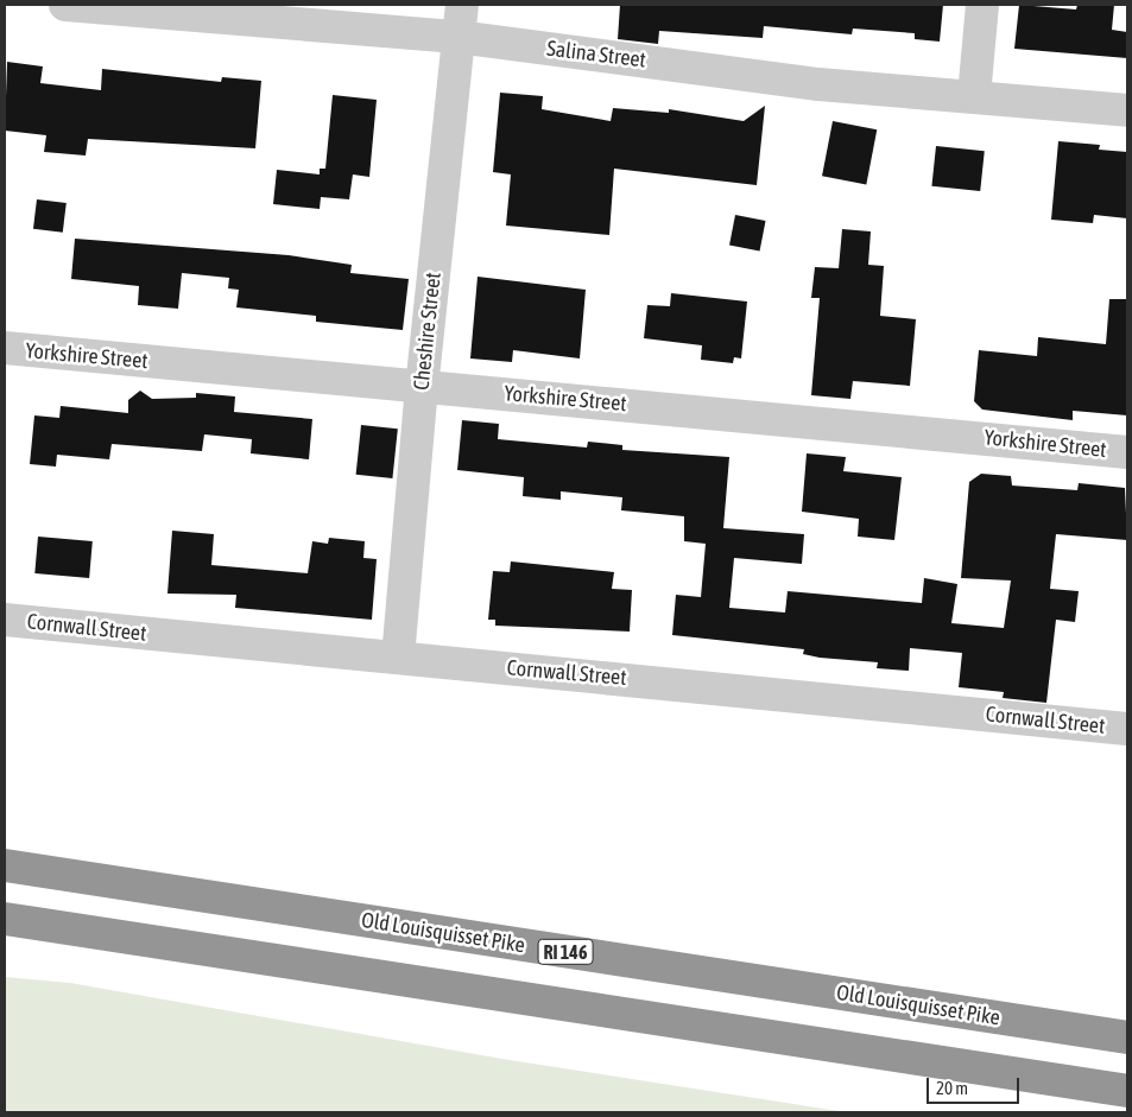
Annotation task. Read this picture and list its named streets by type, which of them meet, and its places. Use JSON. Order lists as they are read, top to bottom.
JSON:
{
  "streets": {
    "highway": ["Old Louisquisset Pike", "RI 146"],
    "street": [
      "Salina Street",
      "Cheshire Street",
      "Yorkshire Street",
      "Cornwall Street"
    ]
  },
  "crossings": [
    ["Salina Street", "Cheshire Street"],
    ["Cheshire Street", "Yorkshire Street"],
    ["Cheshire Street", "Cornwall Street"]
  ],
  "scale_bar": "20 m"
}
